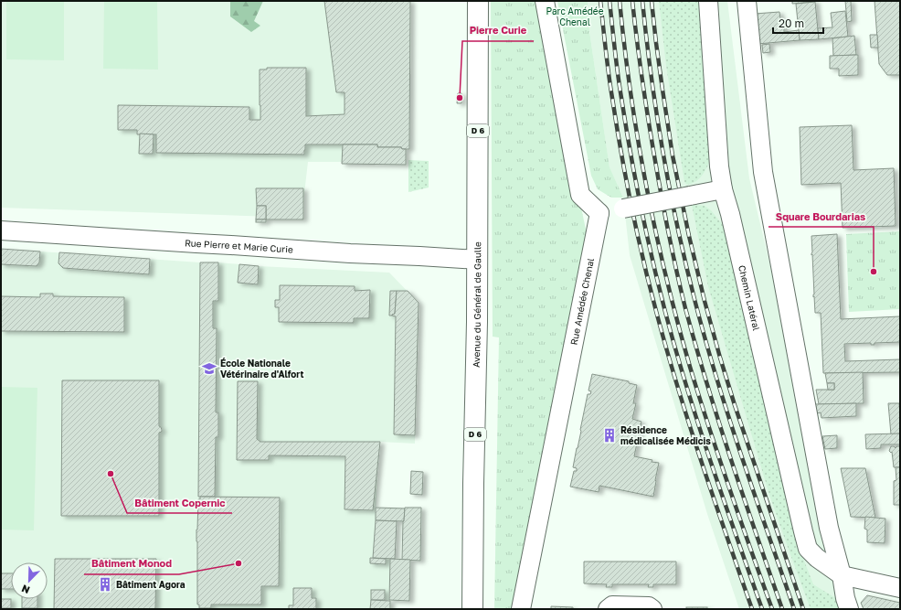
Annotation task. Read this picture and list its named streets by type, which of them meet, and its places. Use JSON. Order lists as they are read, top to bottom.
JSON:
{
  "streets": {
    "main road": ["D 6", "Avenue du Général de Gaulle"],
    "street": ["Rue Pierre et Marie Curie", "Chemin Latéral", "Rue Amédée Chenal"]
  },
  "crossings": [
    ["Rue Pierre et Marie Curie", "Avenue du Général de Gaulle"]
  ],
  "parks": ["Parc Amédée Chenal"],
  "places": {
    "other": [
      "Pierre Curie",
      "Square Bourdarias",
      "Bâtiment Copernic",
      "Bâtiment Monod"
    ],
    "school or university": ["École Nationale Vétérinaire d'Alfort"],
    "building": ["Résidence médicalisée Médicis", "Bâtiment Agora"]
  },
  "scale_bar": "20 m",
  "north": "bottom left"
}
